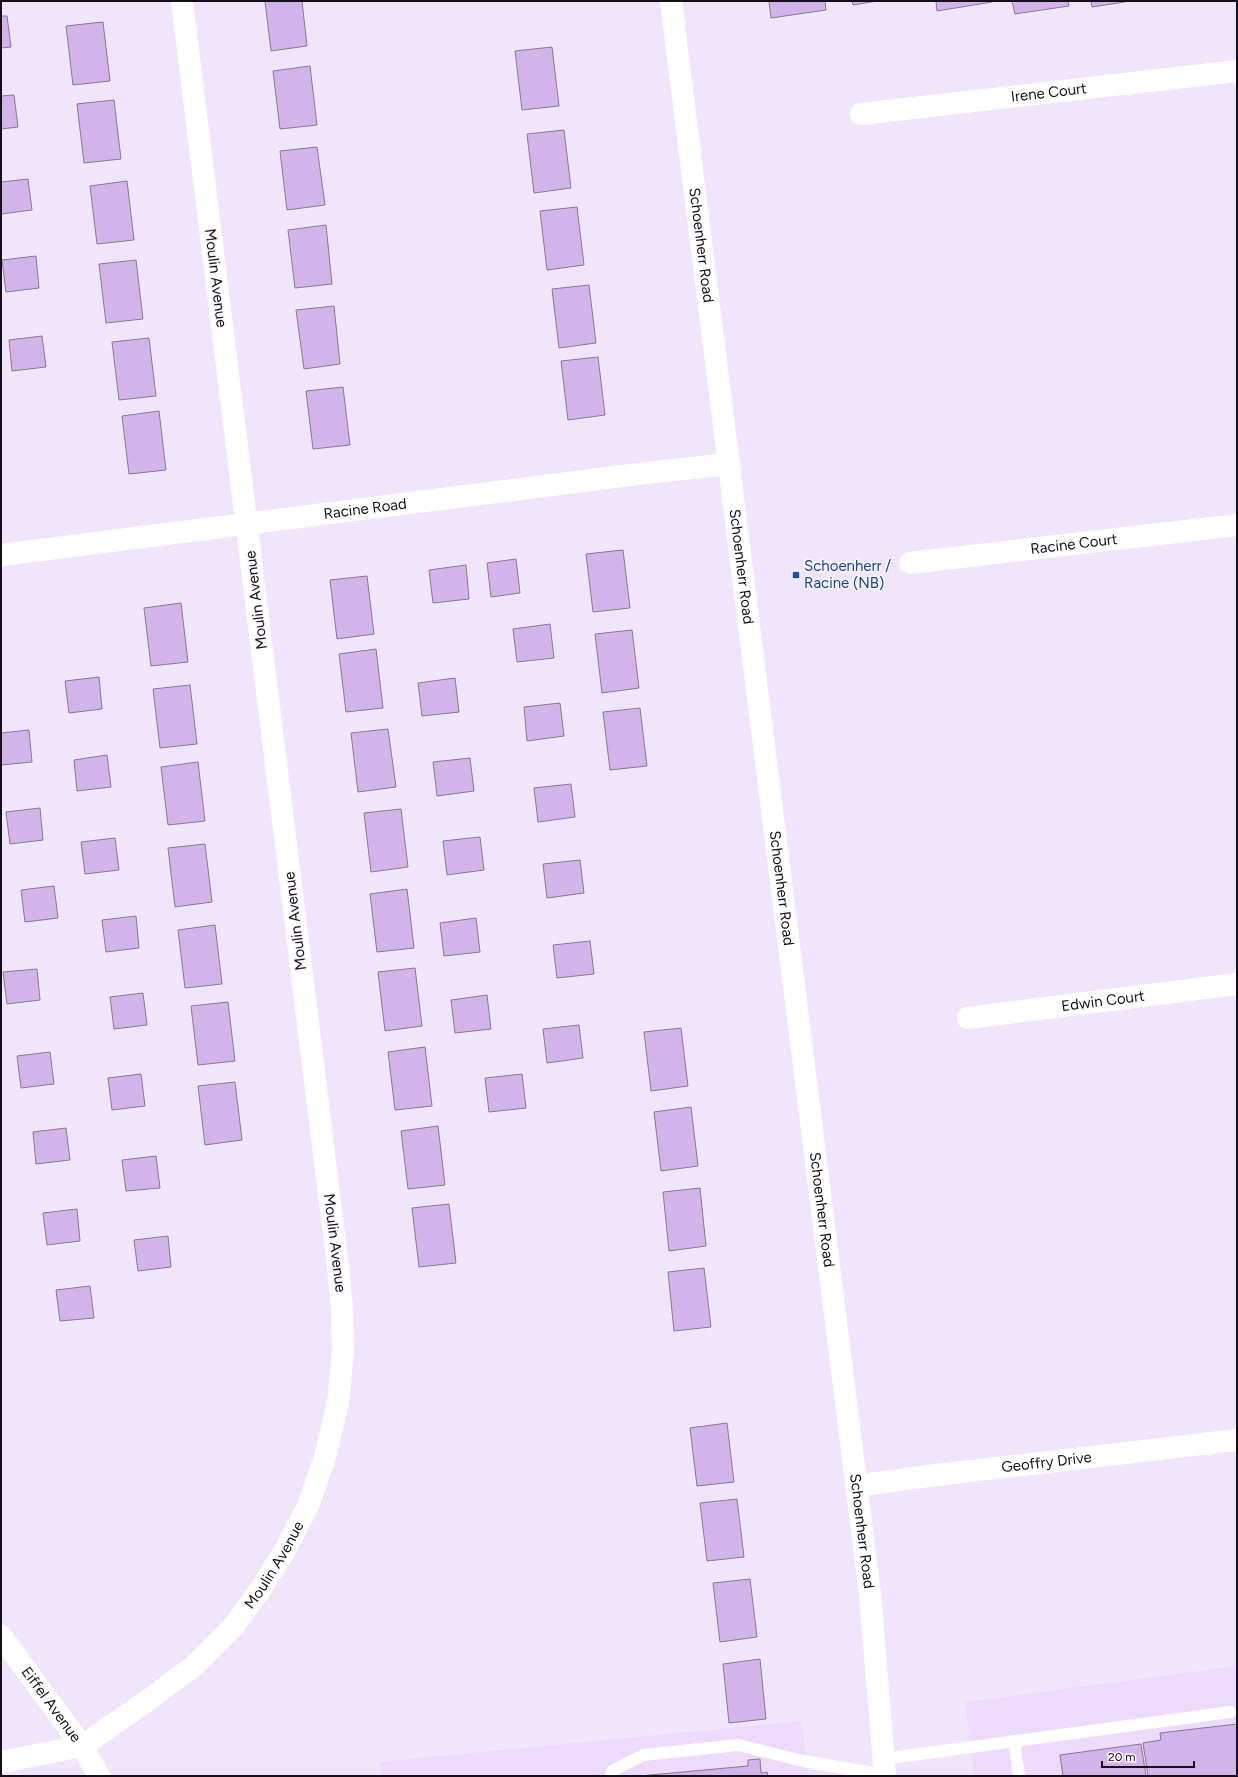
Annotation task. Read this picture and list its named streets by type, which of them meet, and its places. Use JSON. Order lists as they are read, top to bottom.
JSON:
{
  "streets": {
    "street": [
      "Irene Court",
      "Schoenherr Road",
      "Moulin Avenue",
      "Racine Road",
      "Racine Court",
      "Edwin Court",
      "Geoffry Drive",
      "Eiffel Avenue"
    ]
  },
  "crossings": [
    ["Schoenherr Road", "Racine Road"],
    ["Schoenherr Road", "Geoffry Drive"],
    ["Moulin Avenue", "Racine Road"],
    ["Moulin Avenue", "Eiffel Avenue"]
  ],
  "places": {
    "transit": ["Schoenherr / Racine (NB)"]
  },
  "scale_bar": "20 m"
}
